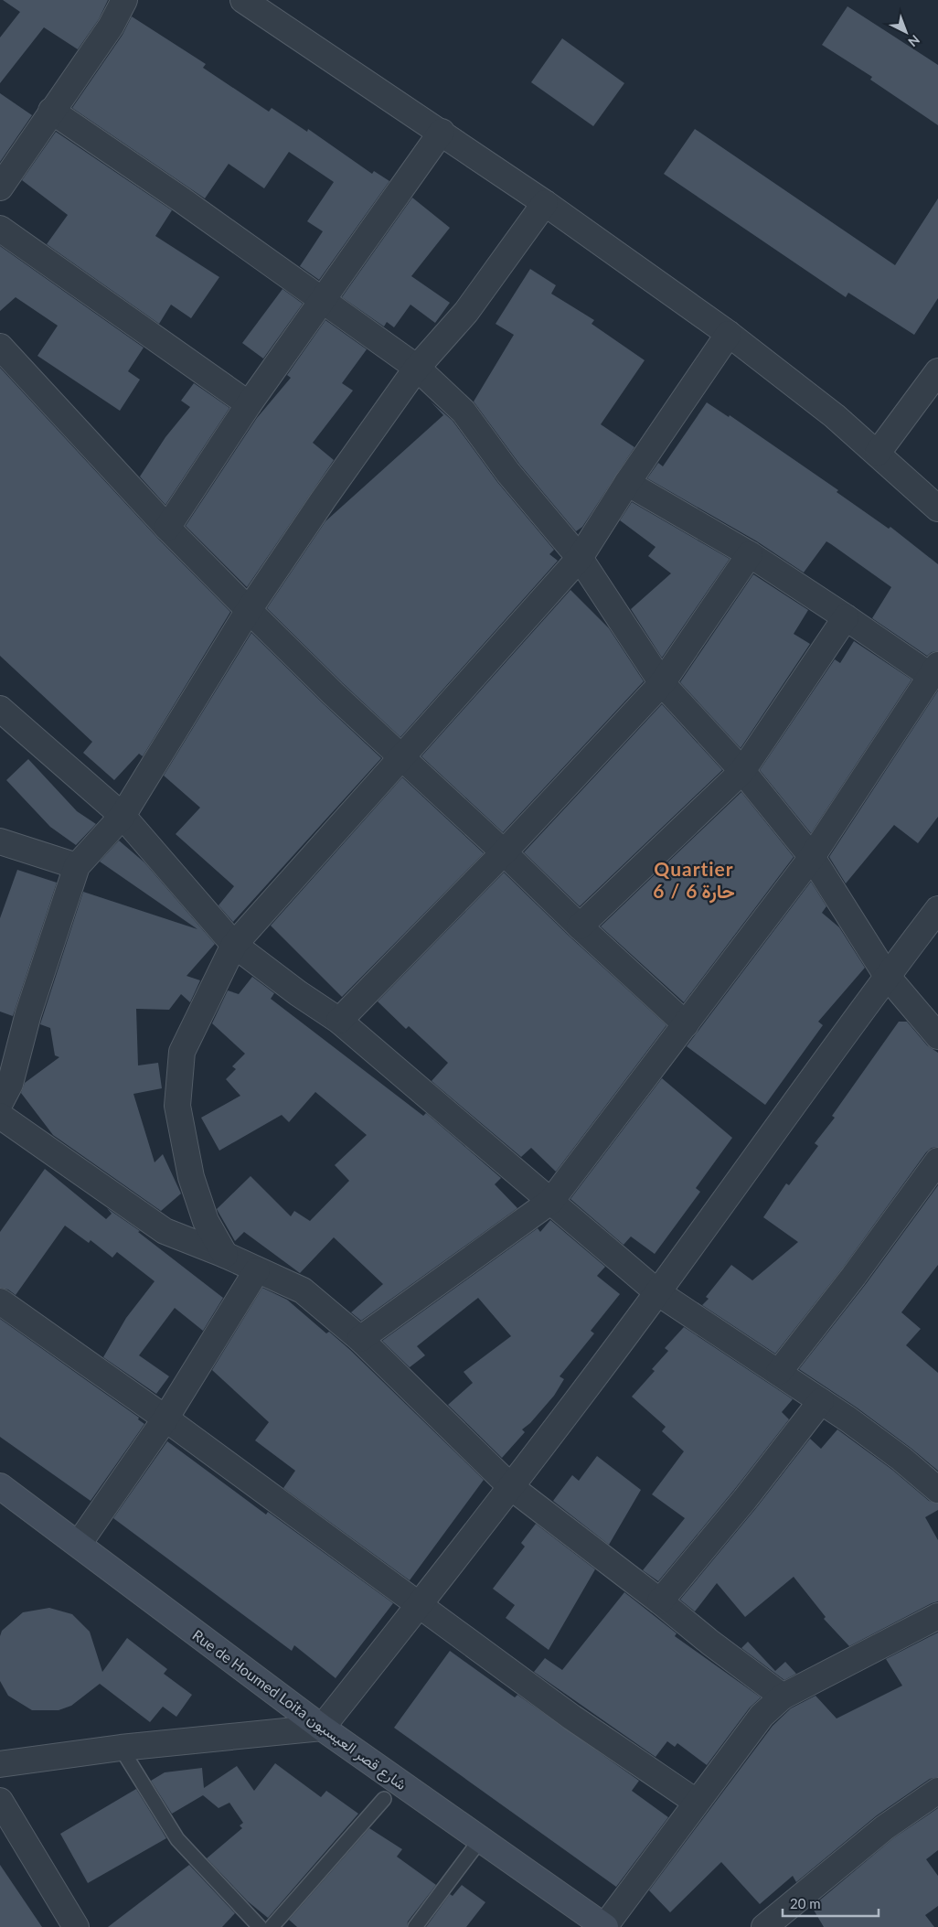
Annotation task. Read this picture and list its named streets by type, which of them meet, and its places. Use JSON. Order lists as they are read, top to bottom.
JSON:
{
  "streets": {
    "street": ["Rue de Houmed Loita شارع قصر العيسيون"]
  },
  "districts": ["Quartier 6 / حارة 6"],
  "scale_bar": "20 m",
  "north": "bottom right"
}
